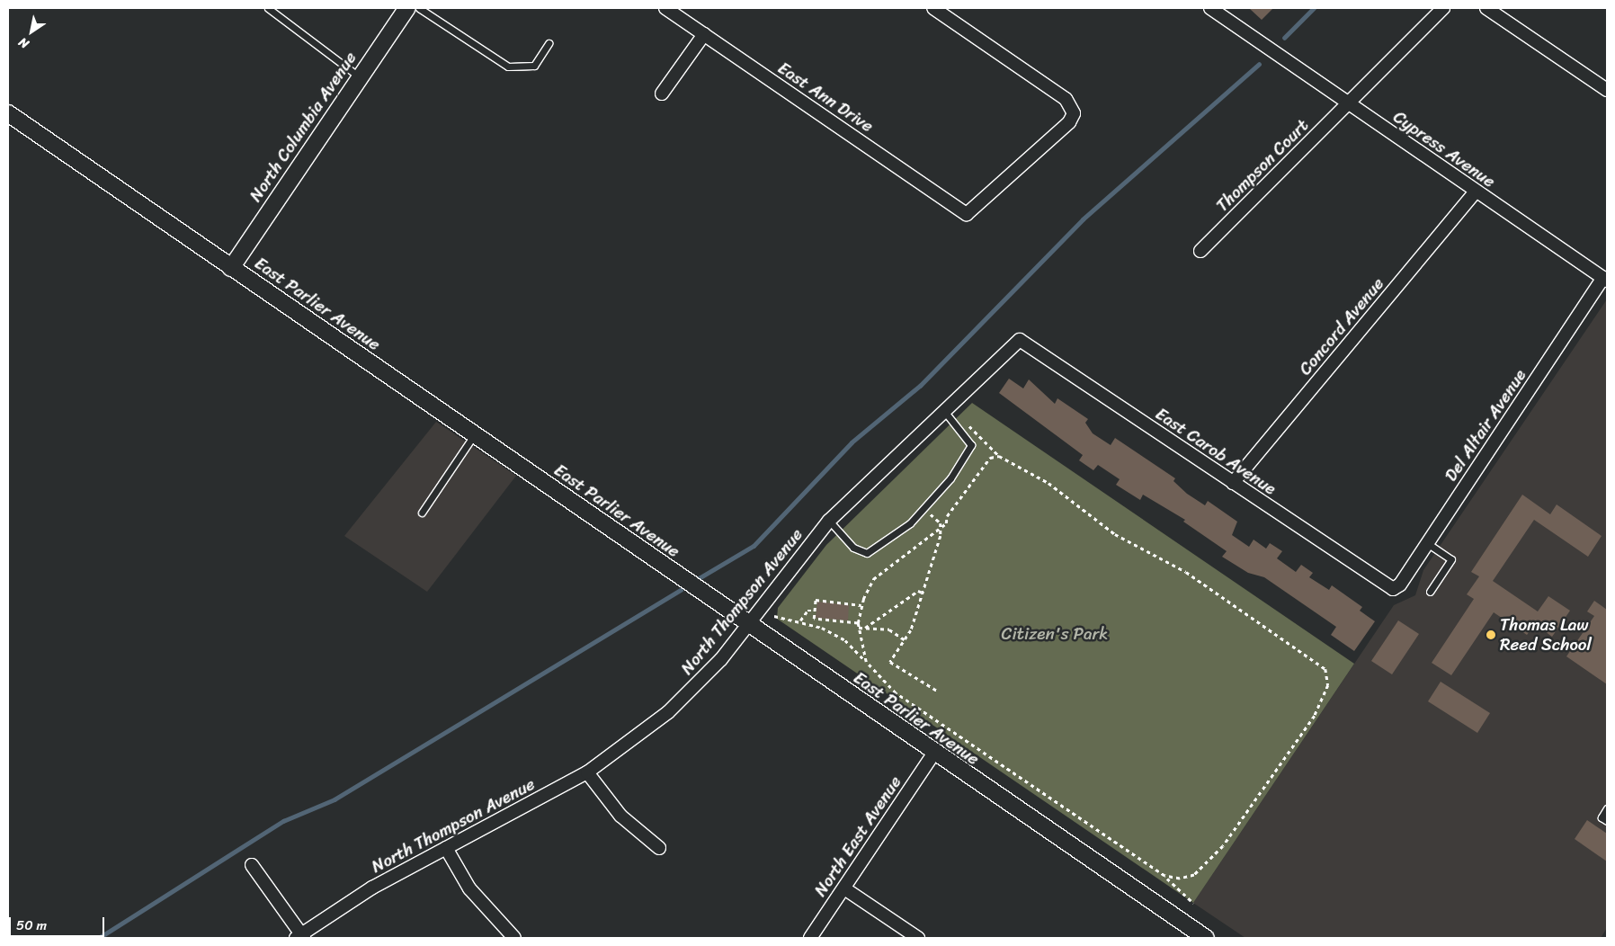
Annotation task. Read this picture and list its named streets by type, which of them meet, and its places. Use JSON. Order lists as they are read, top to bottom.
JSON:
{
  "streets": {
    "street": [
      "East Ann Drive",
      "North Columbia Avenue",
      "Cypress Avenue",
      "Thompson Court",
      "East Parlier Avenue",
      "Concord Avenue",
      "Del Altair Avenue",
      "East Carob Avenue",
      "North Thompson Avenue",
      "North East Avenue"
    ]
  },
  "crossings": [
    ["North Columbia Avenue", "East Parlier Avenue"],
    ["Cypress Avenue", "Thompson Court"],
    ["Cypress Avenue", "Concord Avenue"],
    ["Cypress Avenue", "Del Altair Avenue"],
    ["East Parlier Avenue", "North Thompson Avenue"],
    ["East Parlier Avenue", "North East Avenue"],
    ["Concord Avenue", "East Carob Avenue"],
    ["Del Altair Avenue", "East Carob Avenue"],
    ["East Carob Avenue", "North Thompson Avenue"]
  ],
  "parks": ["Citizen's Park"],
  "places": ["Thomas Law Reed School"],
  "scale_bar": "50 m",
  "north": "bottom left"
}
